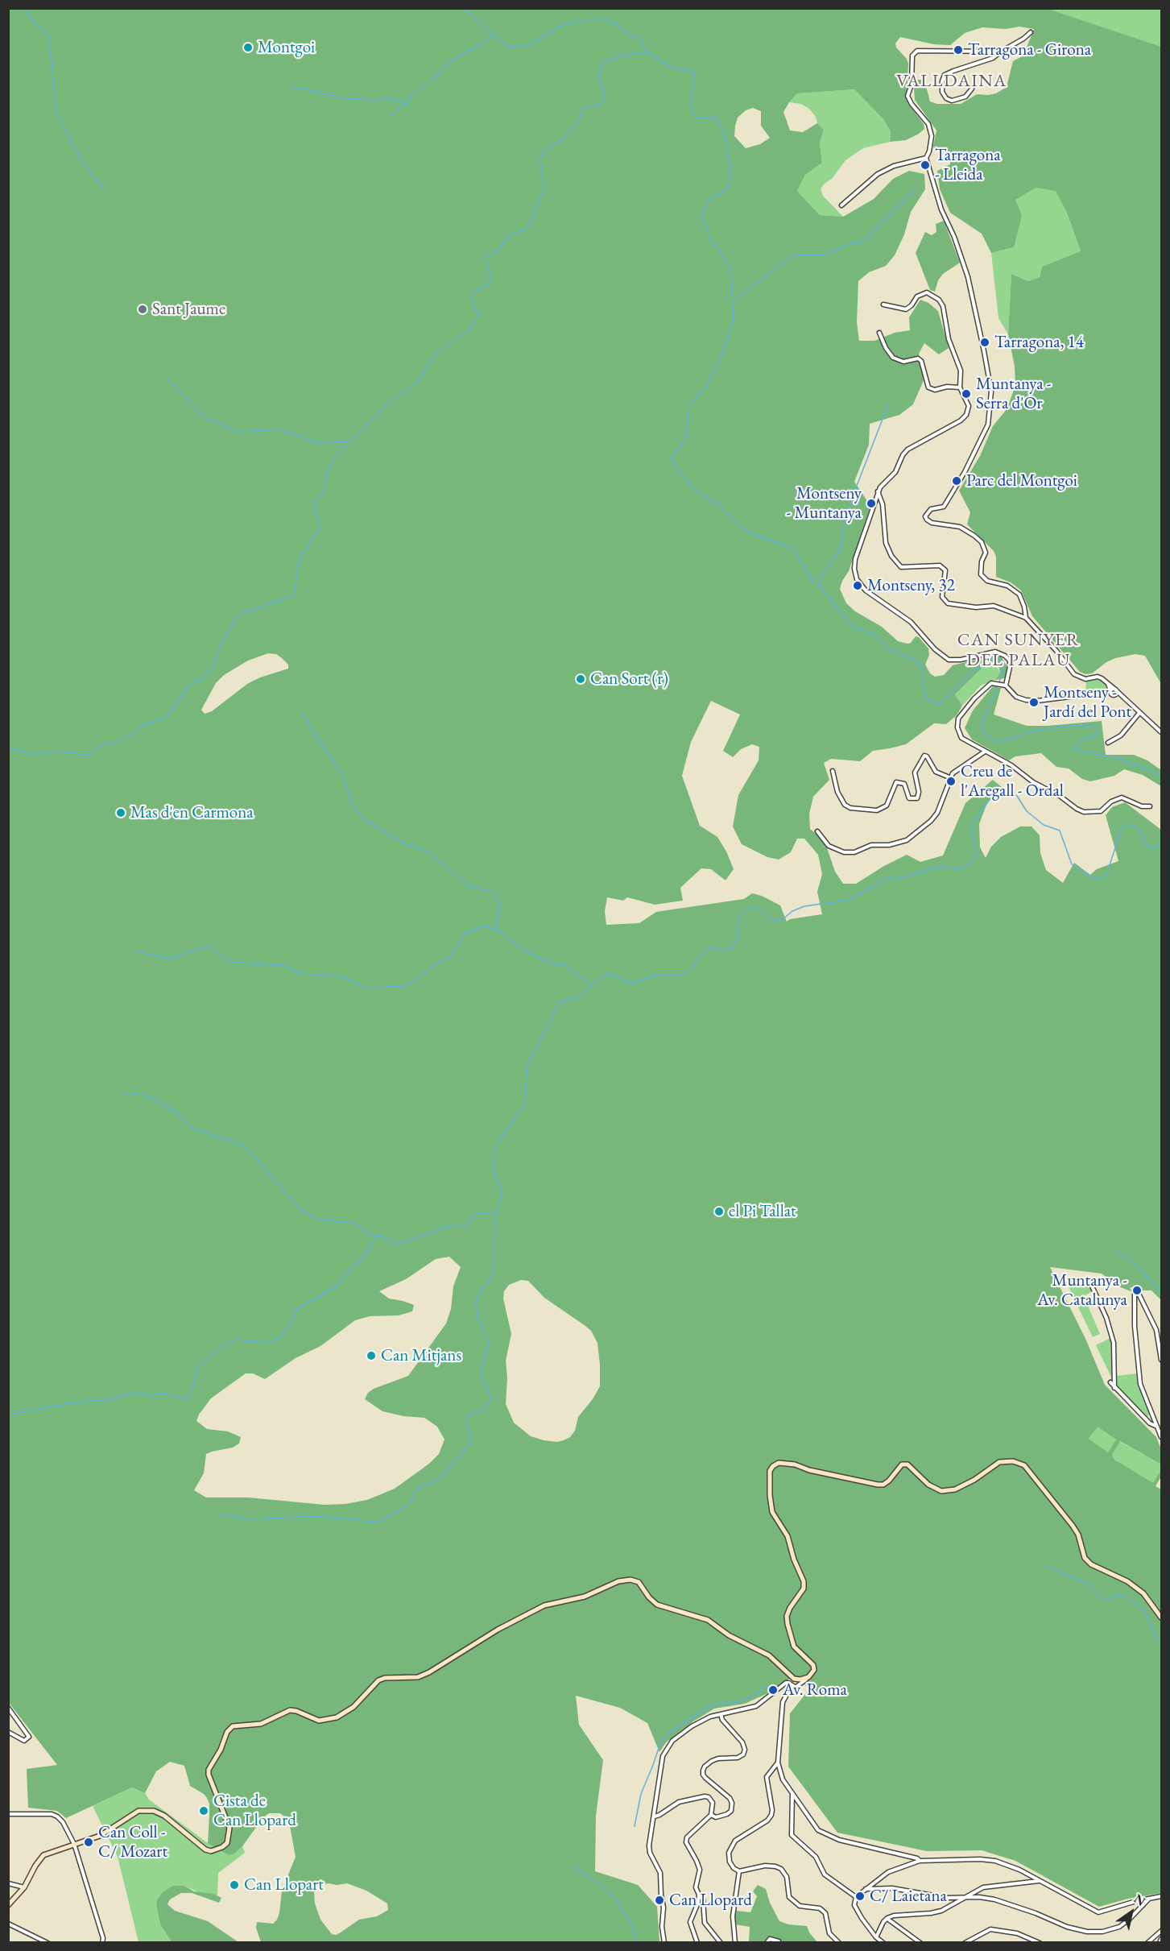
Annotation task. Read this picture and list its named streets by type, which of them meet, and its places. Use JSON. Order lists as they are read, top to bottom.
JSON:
{
  "districts": ["VALLDAINA", "CAN SUNYER DEL PALAU"],
  "places": [
    "Montgoi",
    "Tarragona - Girona",
    "Tarragona - Lleida",
    "Sant Jaume",
    "Tarragona, 14",
    "Muntanya - Serra d'Or",
    "Parc del Montgoi",
    "Montseny - Muntanya",
    "Montseny, 32",
    "Can Sort (r)",
    "Montseny - Jardí del Pont",
    "Creu de l'Aregall - Ordal",
    "Mas d'en Carmona",
    "el Pi Tallat",
    "Muntanya - Av. Catalunya",
    "Can Mitjans",
    "Av. Roma",
    "Cista de Can Llopard",
    "Can Coll - C/ Mozart",
    "Can Llopart",
    "C/ Laietana",
    "Can Llopard"
  ],
  "north": "top right"
}
